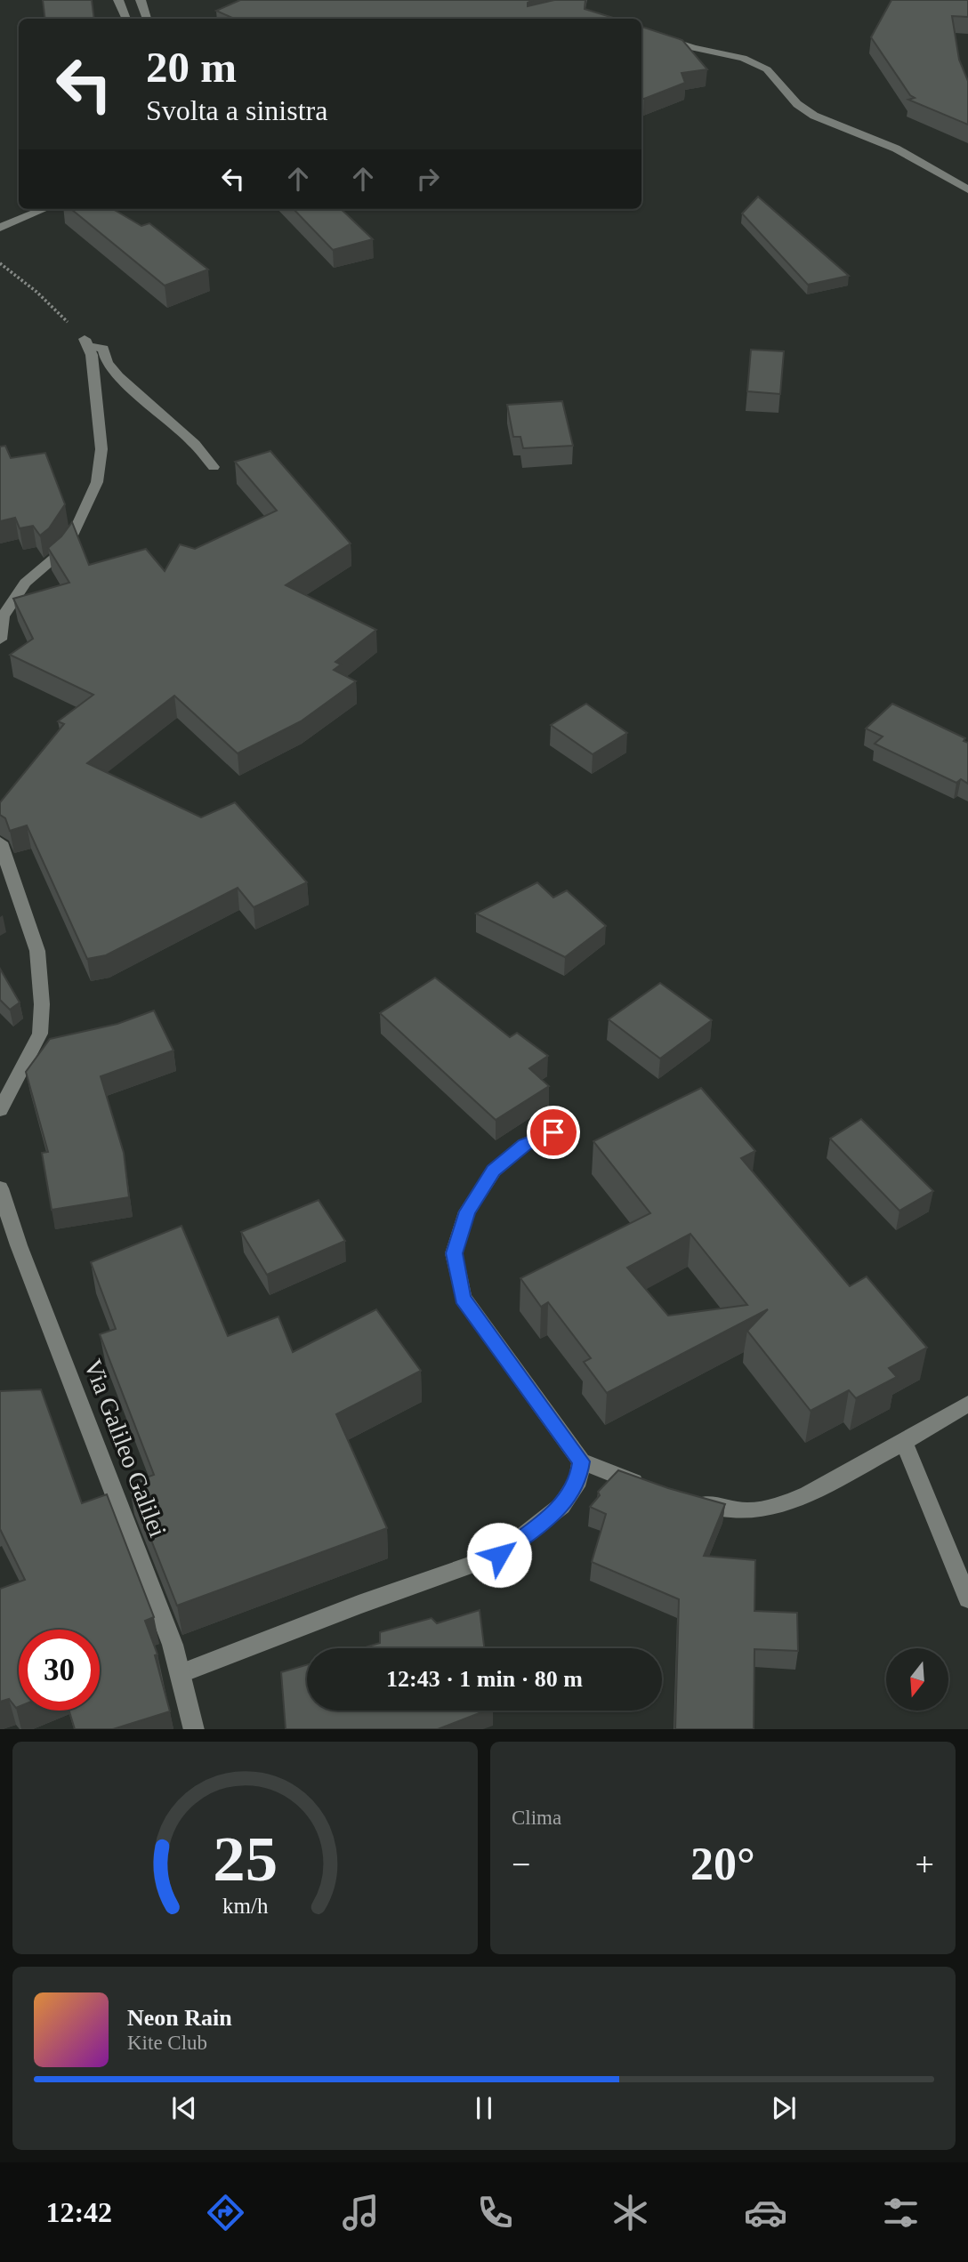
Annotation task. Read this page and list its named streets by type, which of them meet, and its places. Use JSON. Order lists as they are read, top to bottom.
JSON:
{
  "streets": {
    "street": ["Via Galileo Galilei"]
  },
  "north": "bottom",
  "page": {
    "turn": ["20 m", "Svolta a sinistra"],
    "limit": "30",
    "trip": "12:43 · 1 min · 80 m",
    "tile": "Clima",
    "heat": ["−", "20°", "+"],
    "song": ["Neon Rain", "Kite Club"],
    "tabs": "12:42",
    "gauge": ["25", "km/h"]
  }
}
